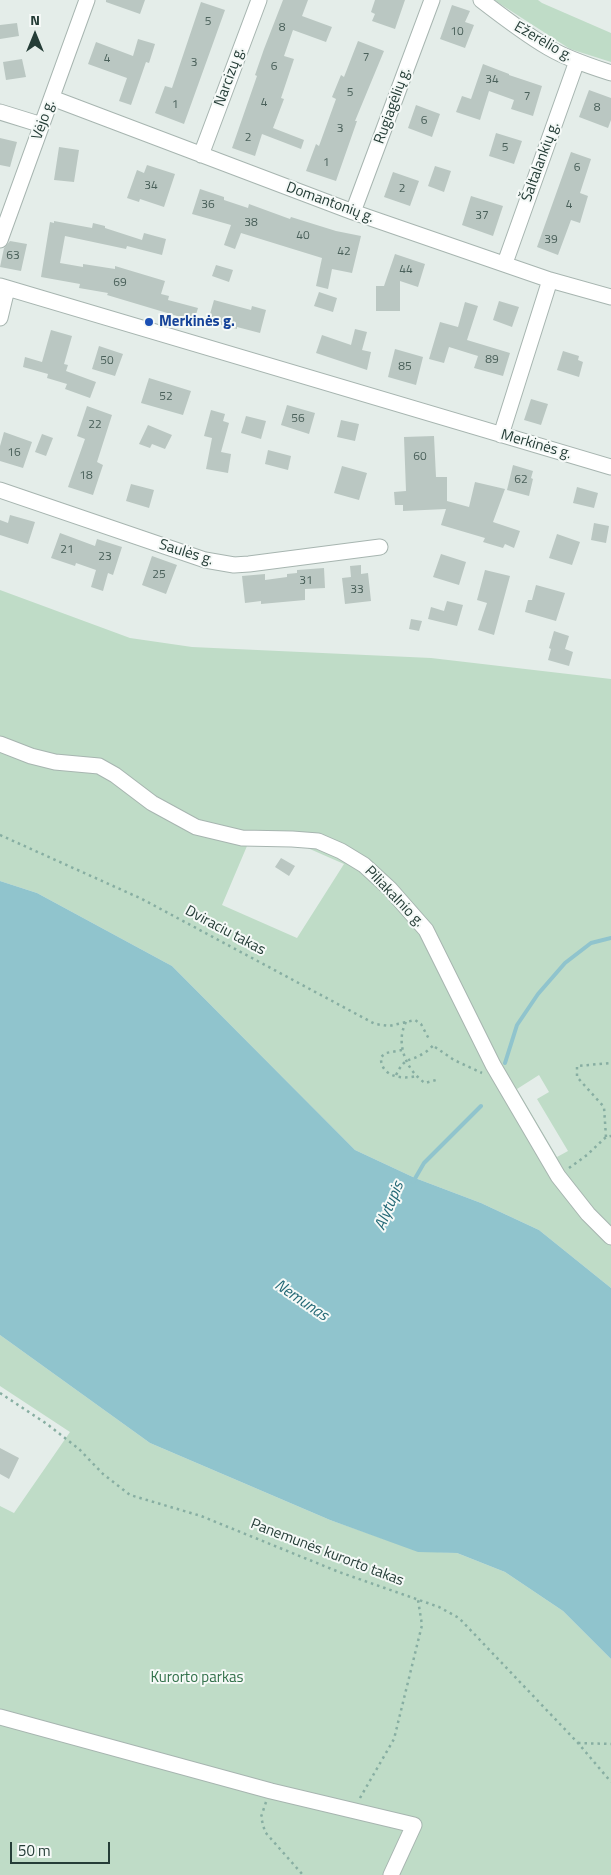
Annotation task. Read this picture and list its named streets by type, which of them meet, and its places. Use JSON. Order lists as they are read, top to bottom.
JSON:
{
  "streets": {
    "street": [
      "Ežerėlio g.",
      "Narcizų g.",
      "Rugiagėlių g.",
      "Vėjo g.",
      "Šaltalankių g.",
      "Domantonių g.",
      "Merkinės g.",
      "Saulės g.",
      "Piliakalnio g."
    ],
    "path": ["Dviraciu takas", "Panemunės kurorto takas"]
  },
  "crossings": [
    ["Ežerėlio g.", "Šaltalankių g."],
    ["Narcizų g.", "Domantonių g."],
    ["Rugiagėlių g.", "Domantonių g."],
    ["Vėjo g.", "Domantonių g."],
    ["Šaltalankių g.", "Domantonių g."]
  ],
  "water": ["Alytupis", "Nemunas"],
  "parks": ["Kurorto parkas"],
  "places": ["Merkinės g."],
  "house_numbers": [
    "5",
    "8",
    "10",
    "7",
    "4",
    "3",
    "6",
    "34",
    "5",
    "7",
    "4",
    "1",
    "8",
    "6",
    "3",
    "2",
    "5",
    "1",
    "6",
    "34",
    "2",
    "36",
    "4",
    "37",
    "38",
    "40",
    "39",
    "42",
    "63",
    "44",
    "69",
    "89",
    "50",
    "85",
    "52",
    "56",
    "22",
    "16",
    "60",
    "18",
    "62",
    "21",
    "23",
    "25",
    "31",
    "33"
  ],
  "scale_bar": "50 m",
  "north": "top"
}
